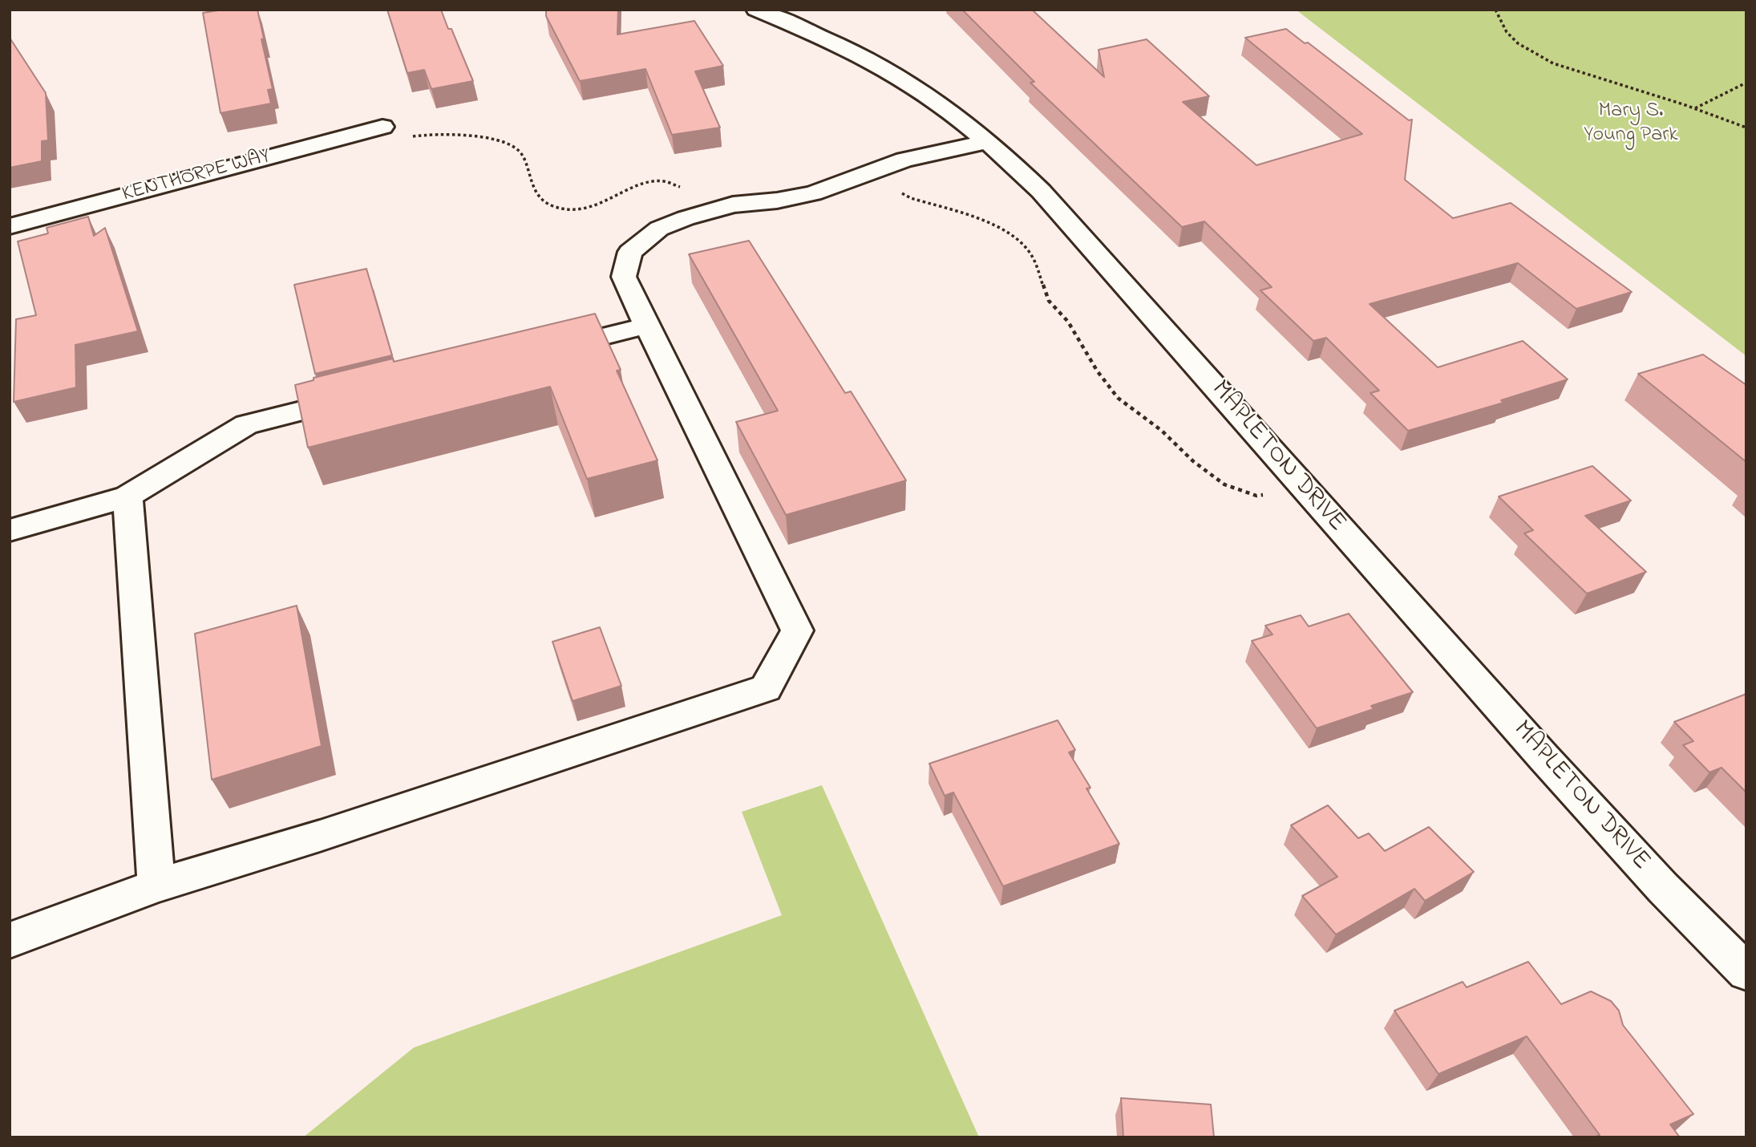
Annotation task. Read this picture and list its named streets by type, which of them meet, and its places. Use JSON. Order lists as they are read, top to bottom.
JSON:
{
  "streets": {
    "street": ["KENTHORPE WAY", "MAPLETON DRIVE"]
  },
  "parks": ["Mary S. Young Park"]
}
